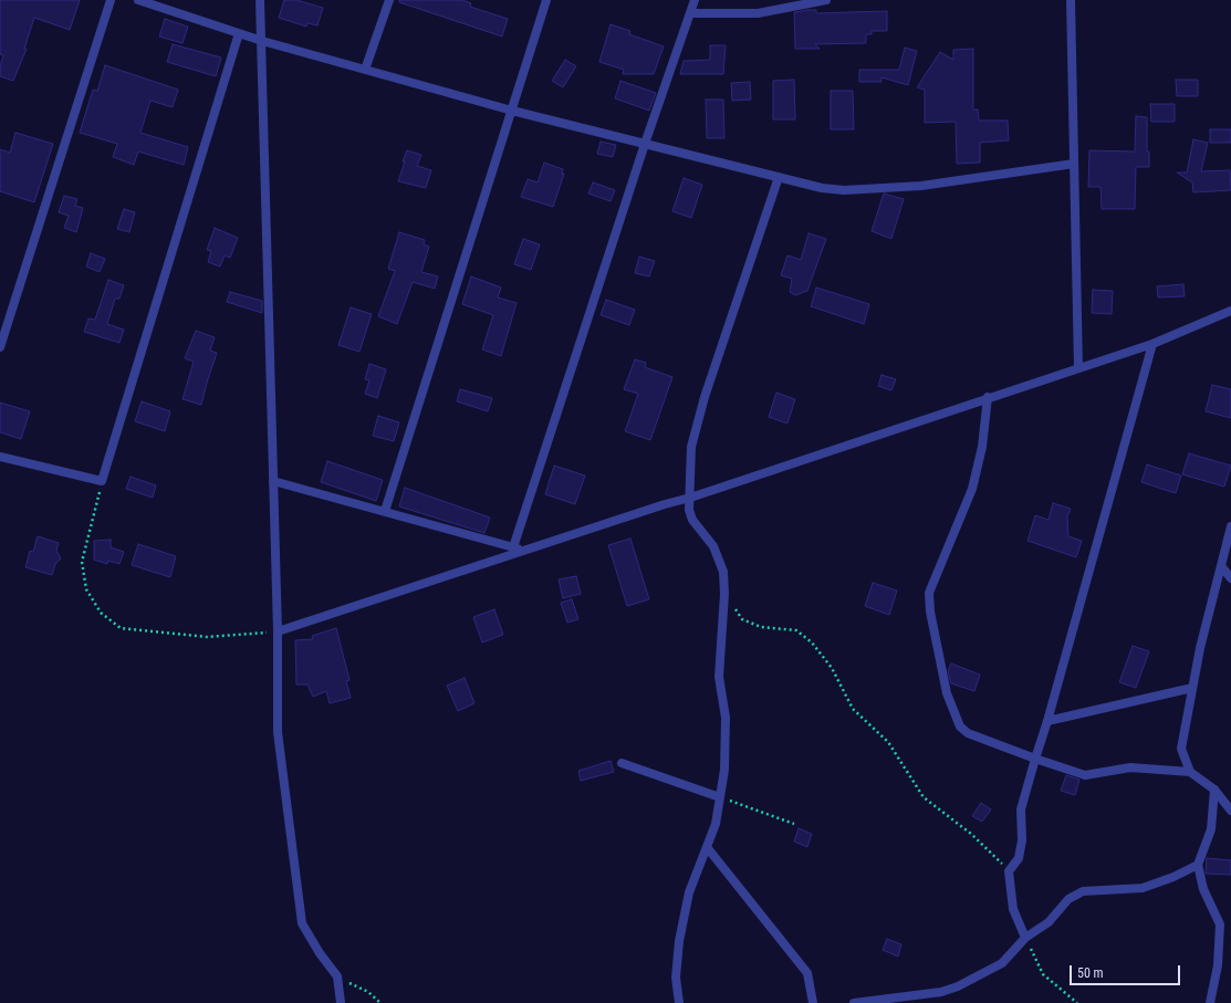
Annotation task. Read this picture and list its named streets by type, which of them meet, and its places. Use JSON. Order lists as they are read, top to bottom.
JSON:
{
  "scale_bar": "50 m"
}
